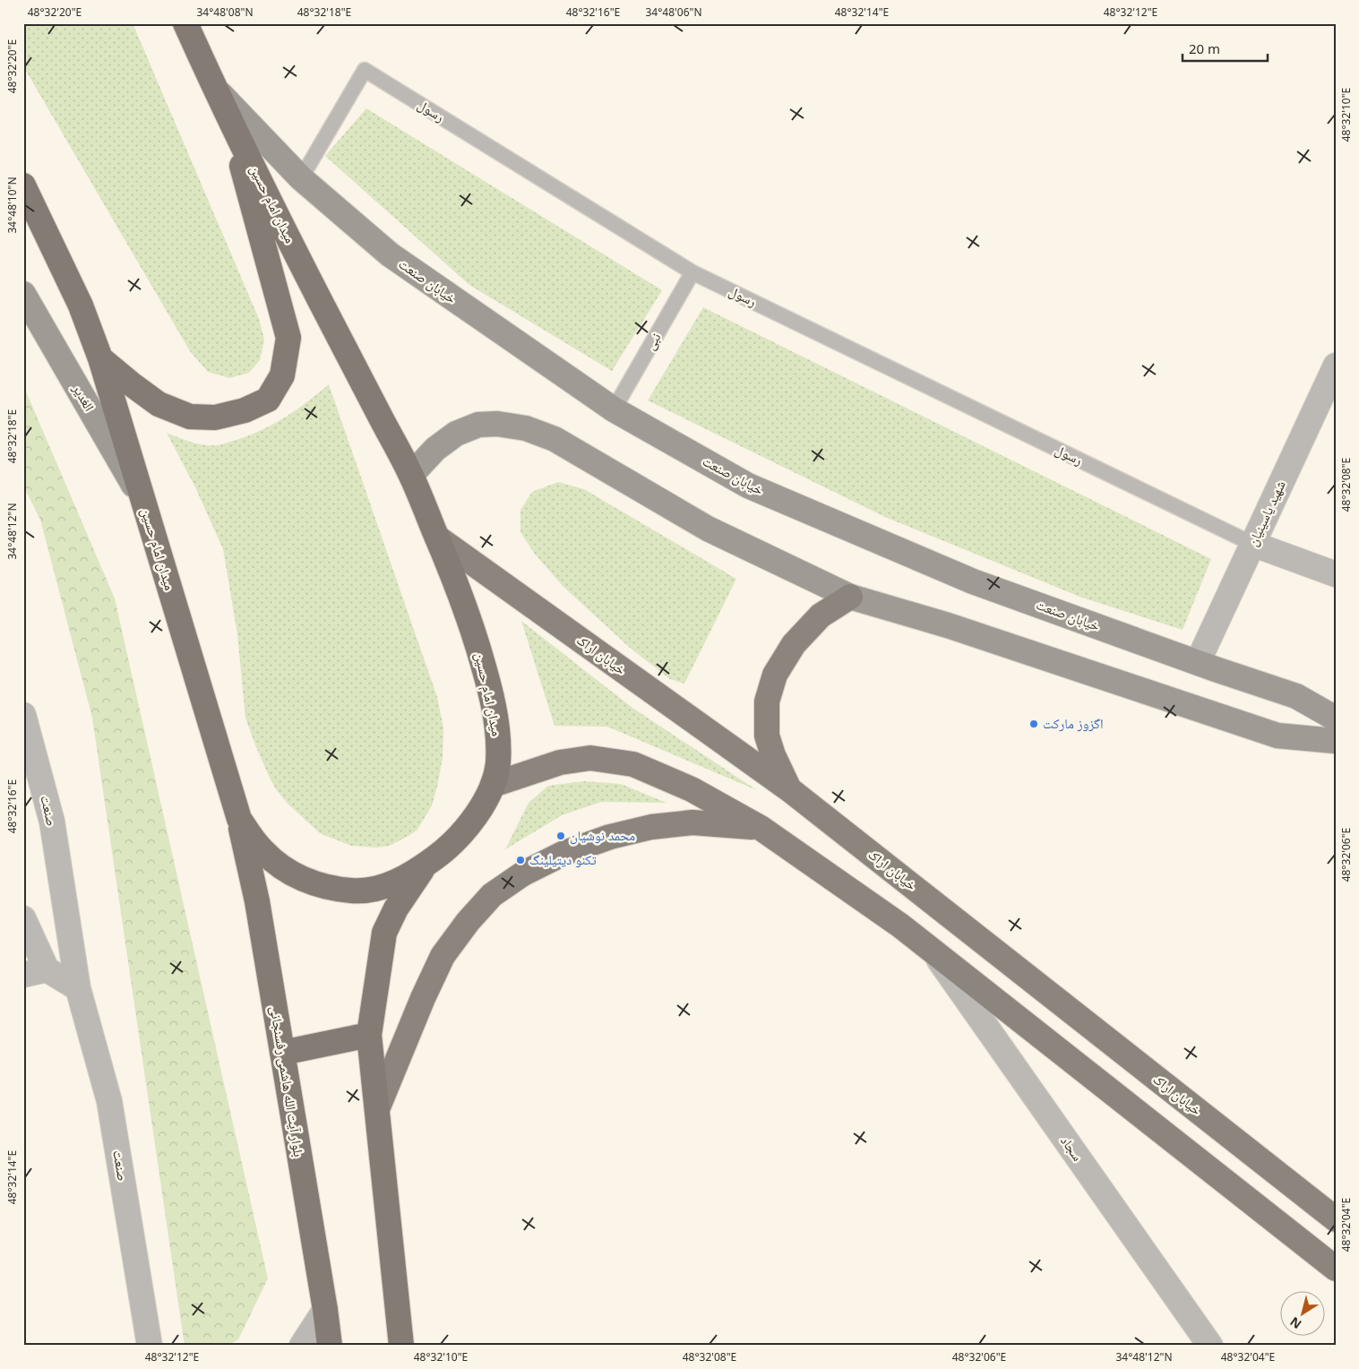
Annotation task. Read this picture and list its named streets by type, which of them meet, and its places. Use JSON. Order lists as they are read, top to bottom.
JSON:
{
  "streets": {
    "highway": ["میدان امام حسین", "بلوار آیت الله هاشمی رفسنجانی"],
    "main road": ["خیابان صنعت", "الغدیر", "خیابان اراک"],
    "street": ["شهید یاسینیان", "صنعت", "سجاد"],
    "lane": ["رسول", "نبی"]
  },
  "crossings": [
    ["رسول", "خیابان صنعت"],
    ["رسول", "نبی"],
    ["رسول", "شهید یاسینیان"],
    ["میدان امام حسین", "خیابان صنعت"],
    ["میدان امام حسین", "الغدیر"],
    ["میدان امام حسین", "خیابان اراک"],
    ["میدان امام حسین", "بلوار آیت الله هاشمی رفسنجانی"],
    ["خیابان صنعت", "نبی"],
    ["خیابان صنعت", "شهید یاسینیان"]
  ],
  "places": ["اگزوز مارکت", "محمد نوشیان", "تکنو دیتیلینگ"],
  "scale_bar": "20 m",
  "north": "bottom left",
  "coordinates": [
    "48°32'20\"E",
    "34°48'08\"N",
    "48°32'18\"E",
    "48°32'16\"E",
    "34°48'06\"N",
    "48°32'14\"E",
    "48°32'12\"E",
    "48°32'10\"E",
    "34°48'10\"N",
    "48°32'08\"E",
    "34°48'12\"N",
    "48°32'06\"E",
    "48°32'04\"E"
  ]
}
